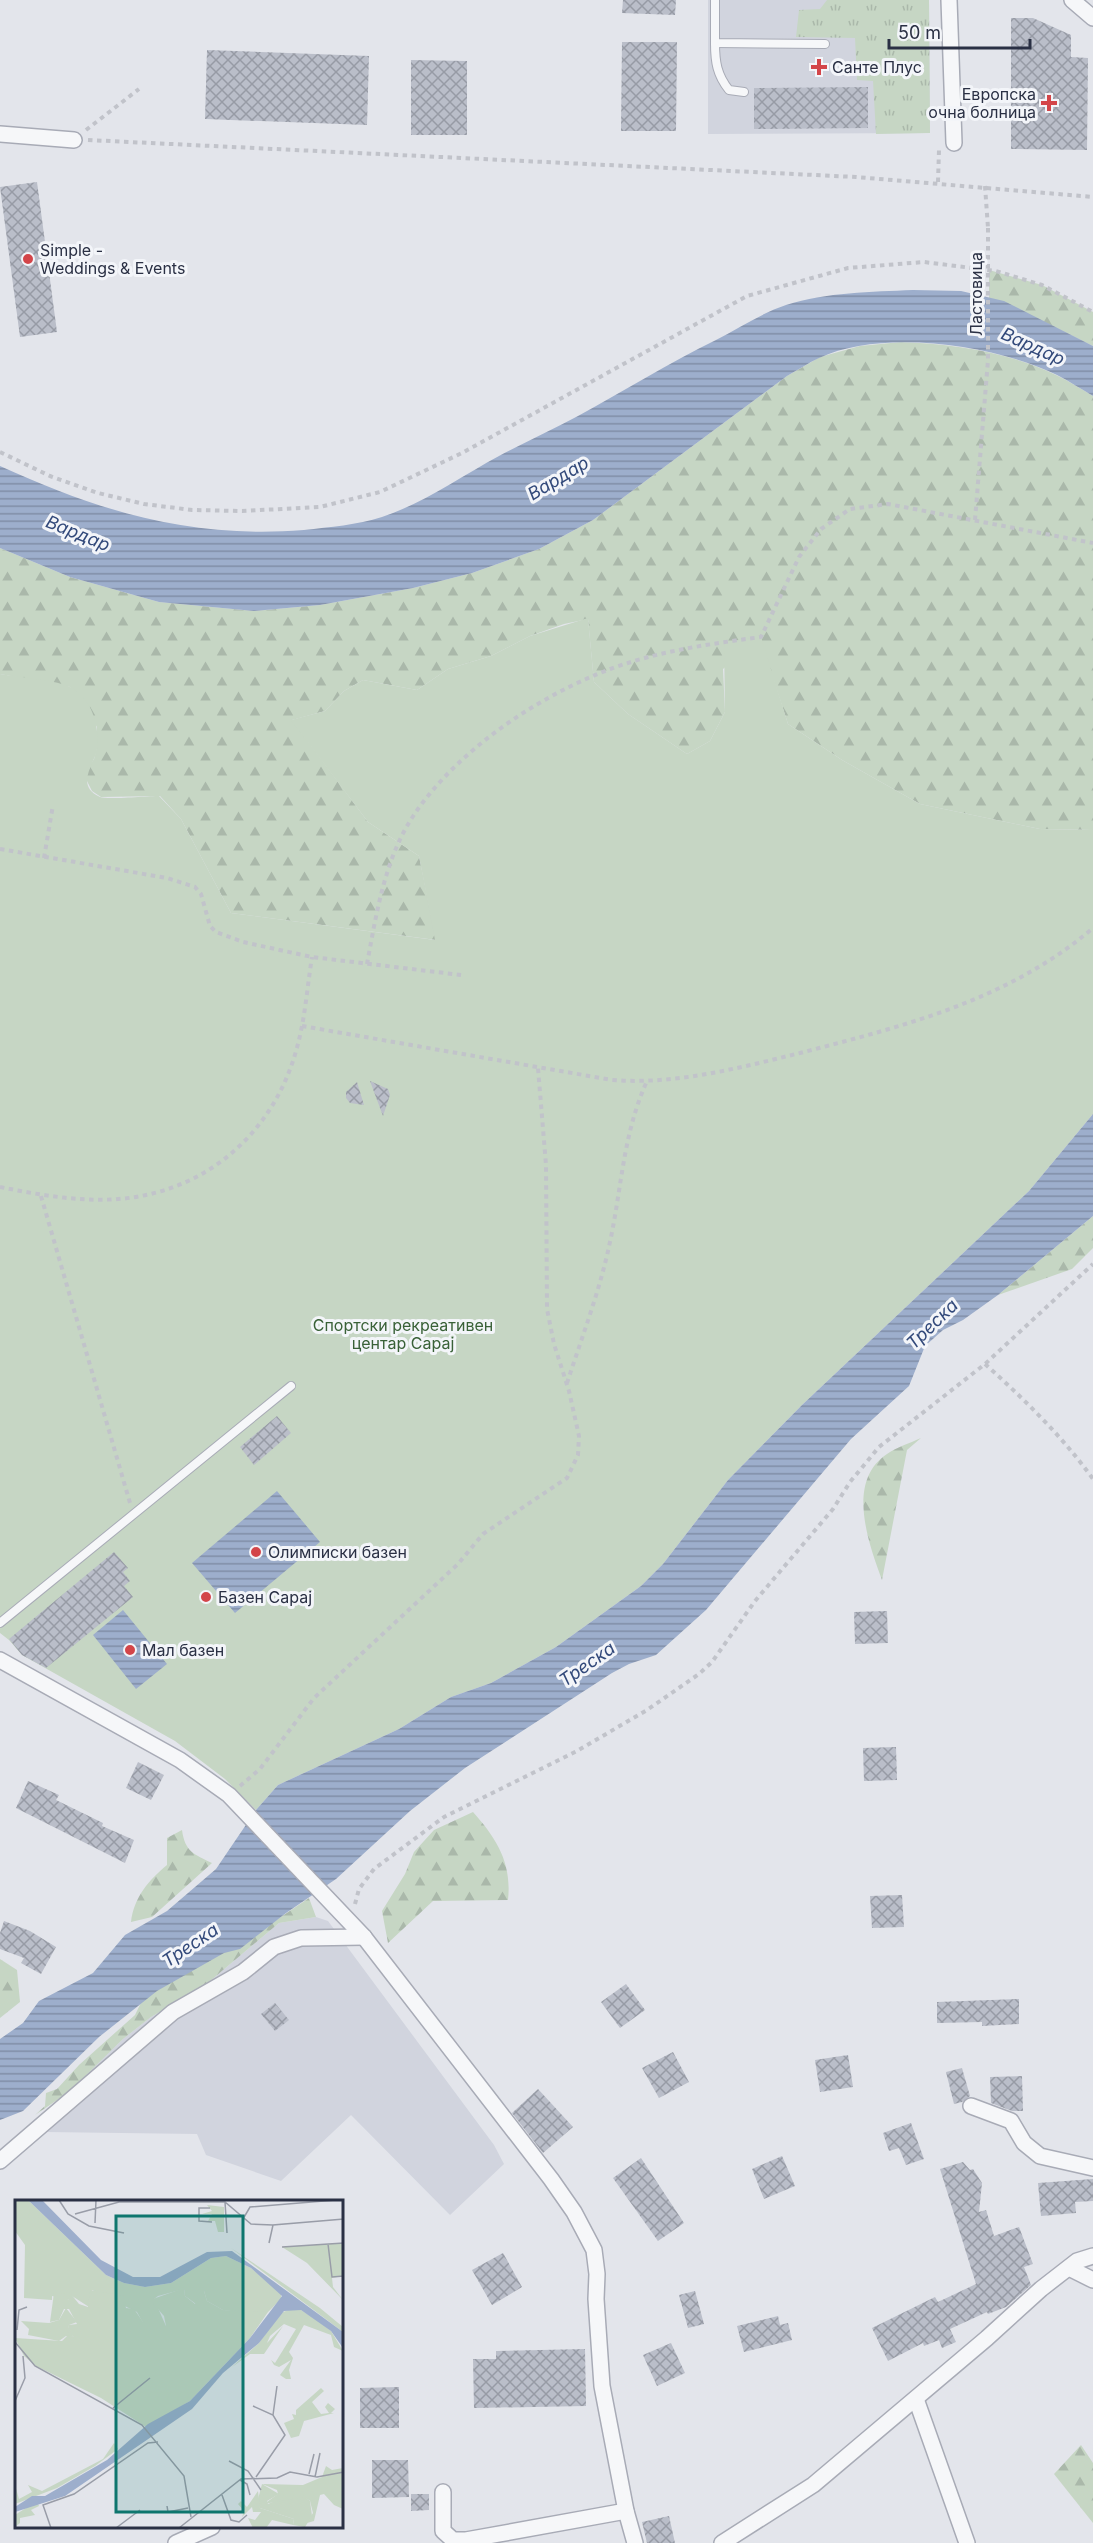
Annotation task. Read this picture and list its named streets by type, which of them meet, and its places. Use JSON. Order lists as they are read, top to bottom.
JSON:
{
  "streets": {
    "path": ["Ластовица"]
  },
  "water": ["Вардар", "Треска"],
  "parks": ["Спортски рекреативен центар Сарај"],
  "places": {
    "health": ["Санте Плус", "Европска очна болница"],
    "other": [
      "Simple - Weddings & Events",
      "Олимписки базен",
      "Базен Сарај",
      "Мал базен"
    ]
  },
  "scale_bar": "50 m"
}
